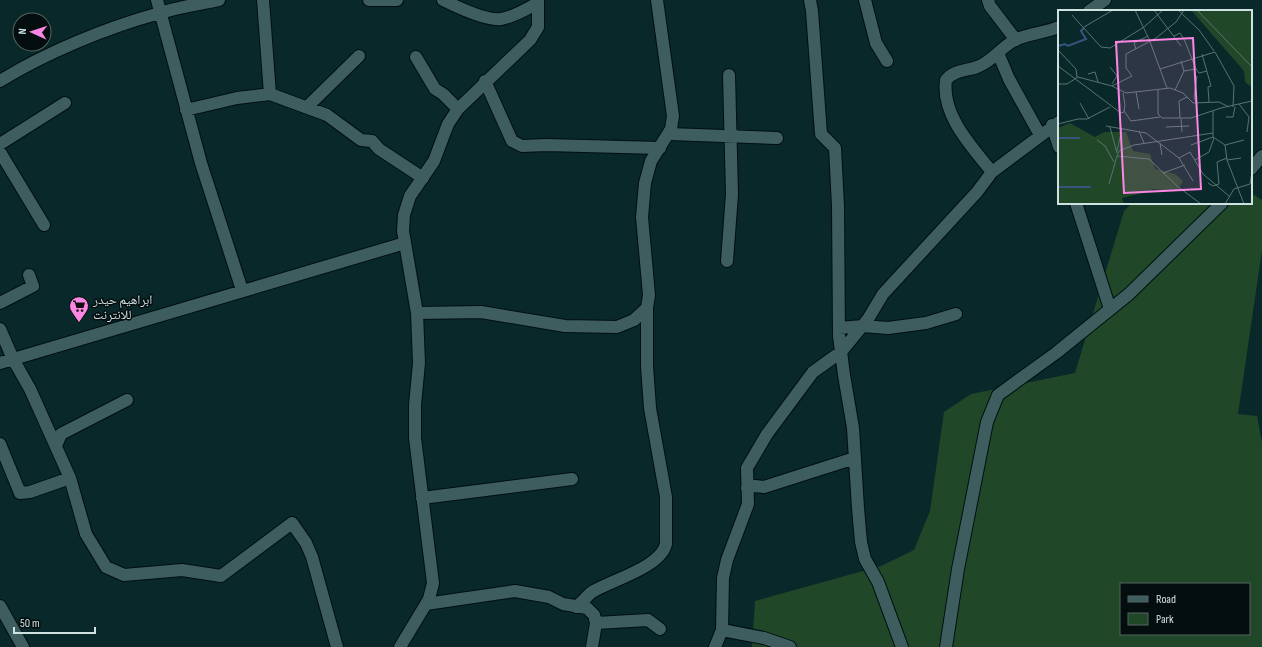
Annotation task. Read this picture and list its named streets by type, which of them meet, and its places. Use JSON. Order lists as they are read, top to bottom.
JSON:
{
  "places": {
    "supermarket": ["ابراهيم حيدر للانترنت"]
  },
  "legend": ["Road", "Park"],
  "scale_bar": "50 m",
  "north": "left"
}
